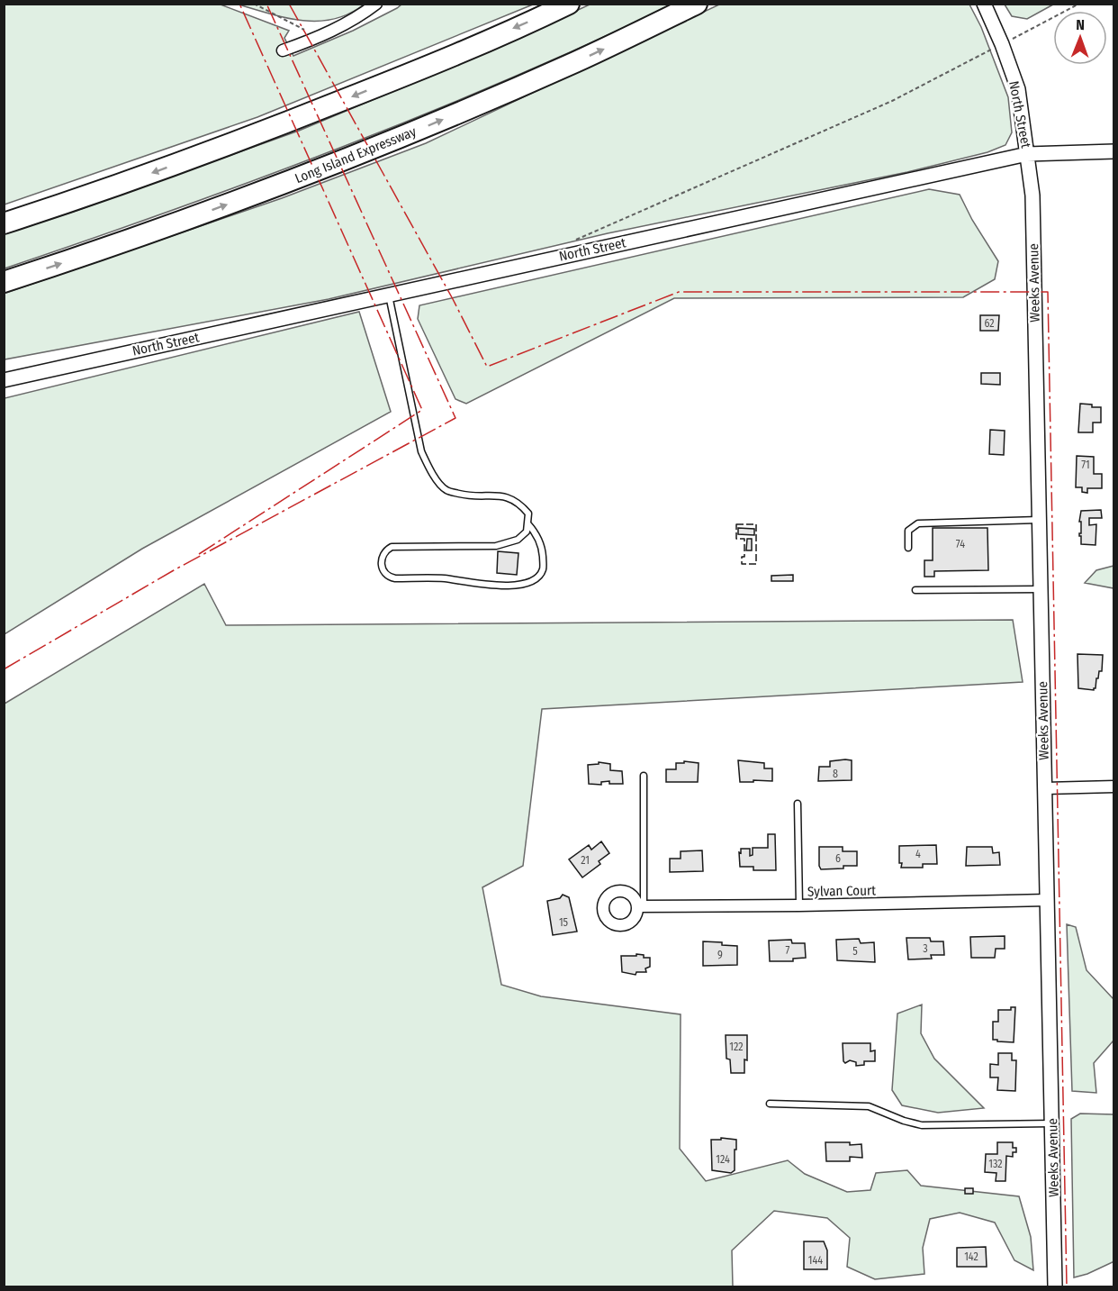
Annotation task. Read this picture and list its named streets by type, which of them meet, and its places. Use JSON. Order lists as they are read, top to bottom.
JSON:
{
  "streets": {
    "highway": ["Long Island Expressway"],
    "street": ["North Street", "Weeks Avenue", "Sylvan Court"]
  },
  "crossings": [
    ["North Street", "Weeks Avenue"],
    ["Weeks Avenue", "Sylvan Court"]
  ],
  "house_numbers": [
    "62",
    "71",
    "74",
    "8",
    "4",
    "6",
    "21",
    "15",
    "3",
    "7",
    "5",
    "9",
    "122",
    "124",
    "132",
    "142",
    "144"
  ],
  "north": "top"
}
